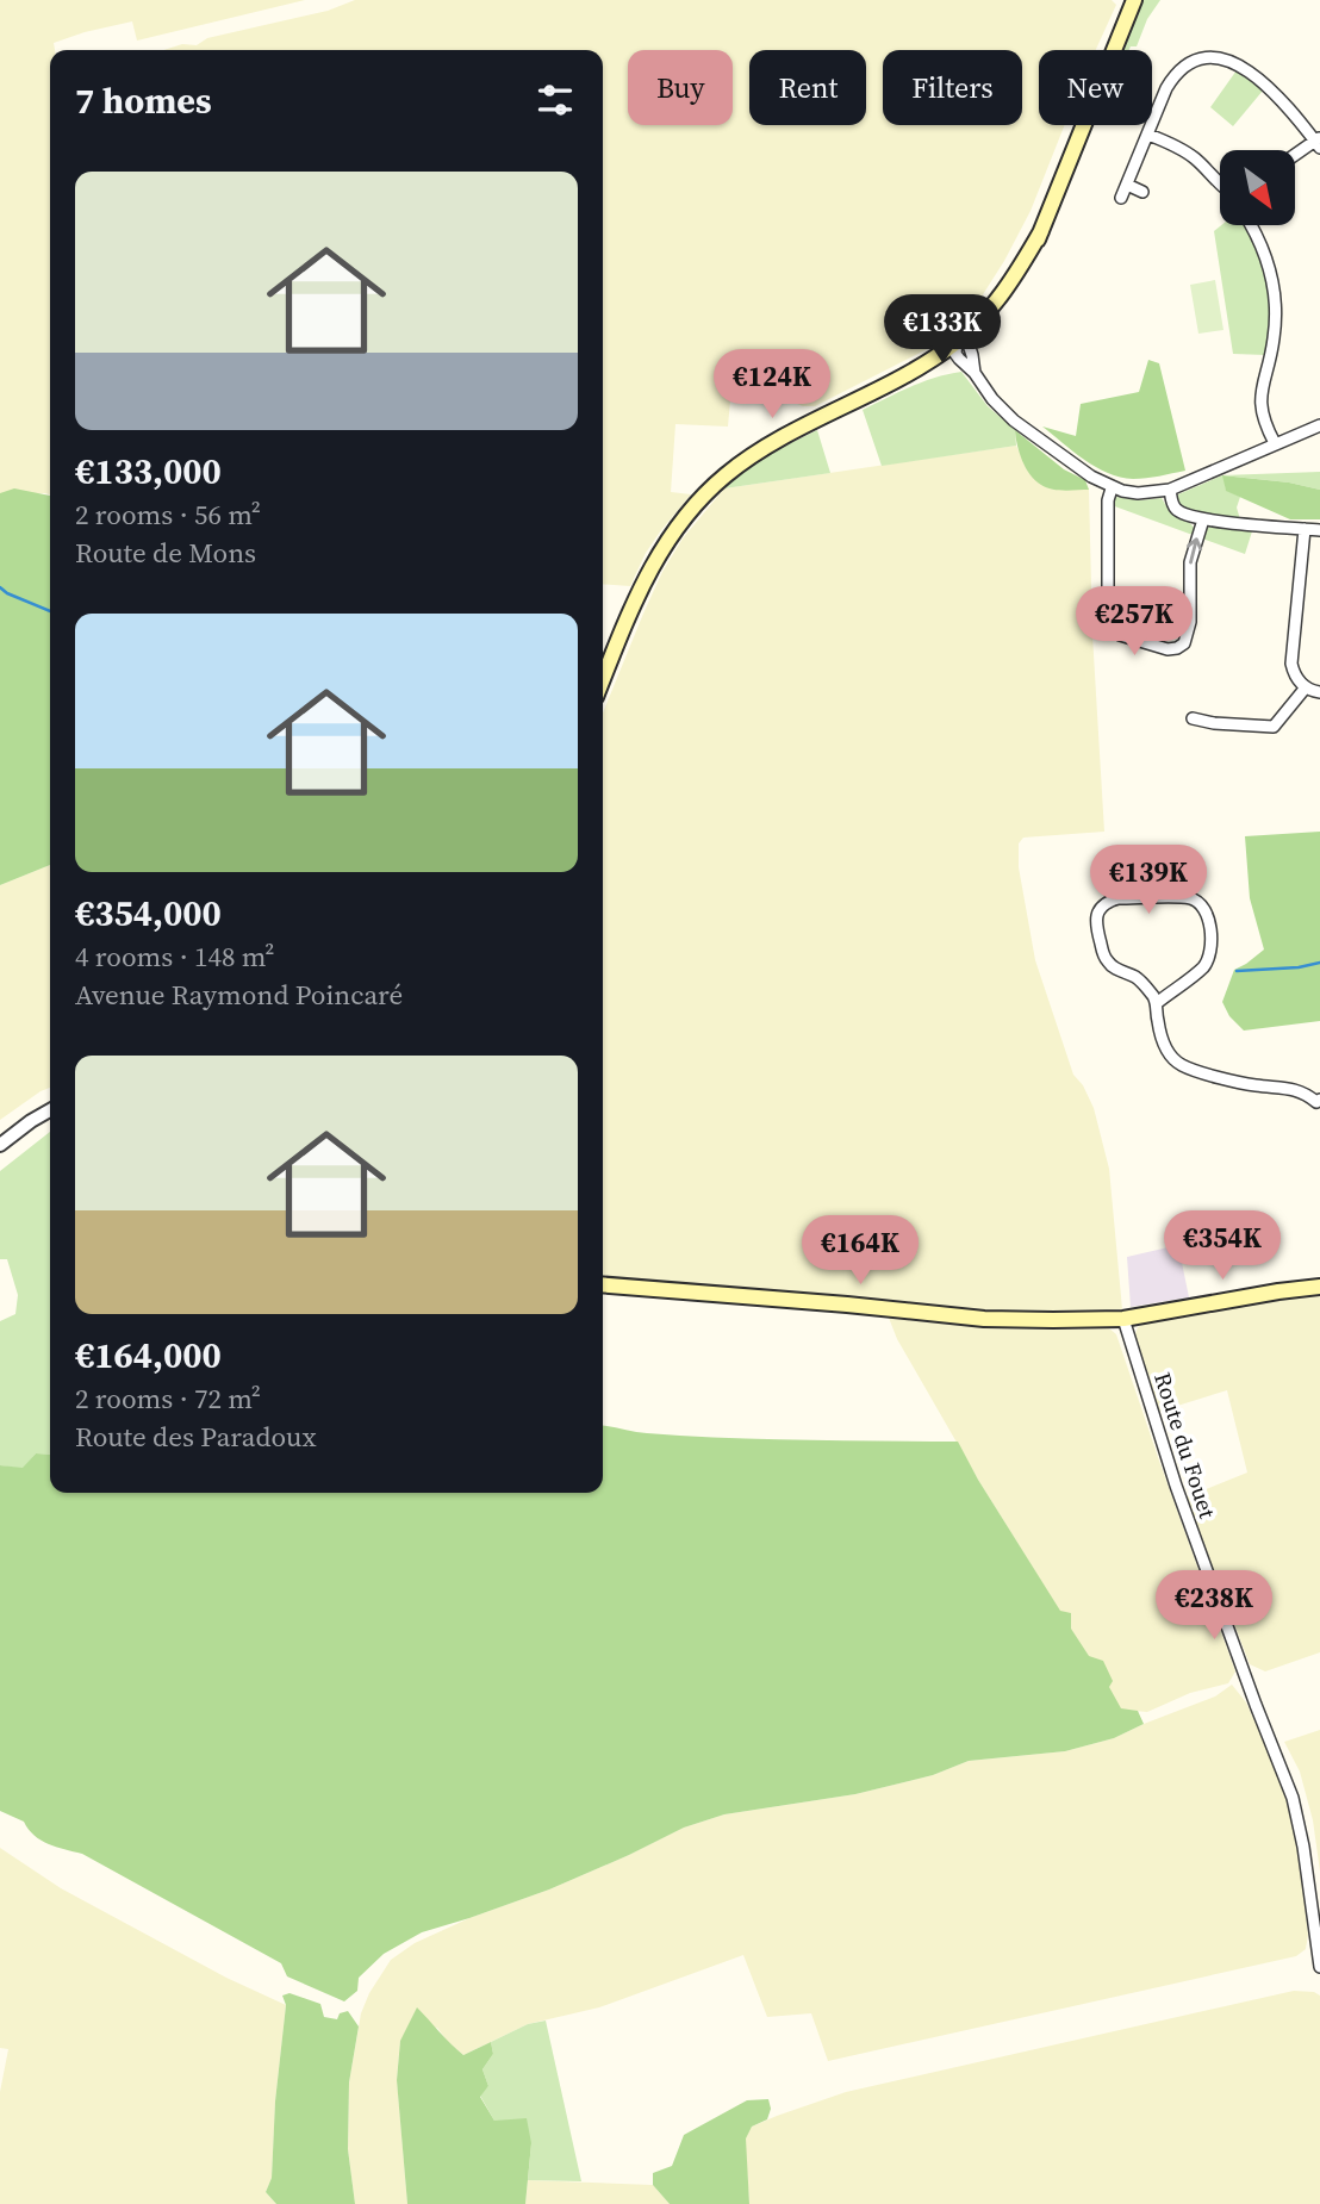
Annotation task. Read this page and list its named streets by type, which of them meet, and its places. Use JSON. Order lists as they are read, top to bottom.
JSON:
{
  "streets": {
    "street": ["Route du Fouet"]
  },
  "north": "bottom right",
  "page": {
    "chip": [
      "Buy",
      "Rent",
      "Filters",
      "New"
    ],
    "heading": "7 homes",
    "list": [
      {
        "name": "€133,000",
        "note": "2 rooms · 56 m² · Route de Mons"
      },
      {
        "name": "€354,000",
        "note": "4 rooms · 148 m² · Avenue Raymond Poincaré"
      },
      {
        "name": "€164,000",
        "note": "2 rooms · 72 m² · Route des Paradoux"
      }
    ],
    "price": [
      "€133K",
      "€124K",
      "€257K",
      "€139K",
      "€354K",
      "€164K",
      "€238K"
    ]
  }
}
